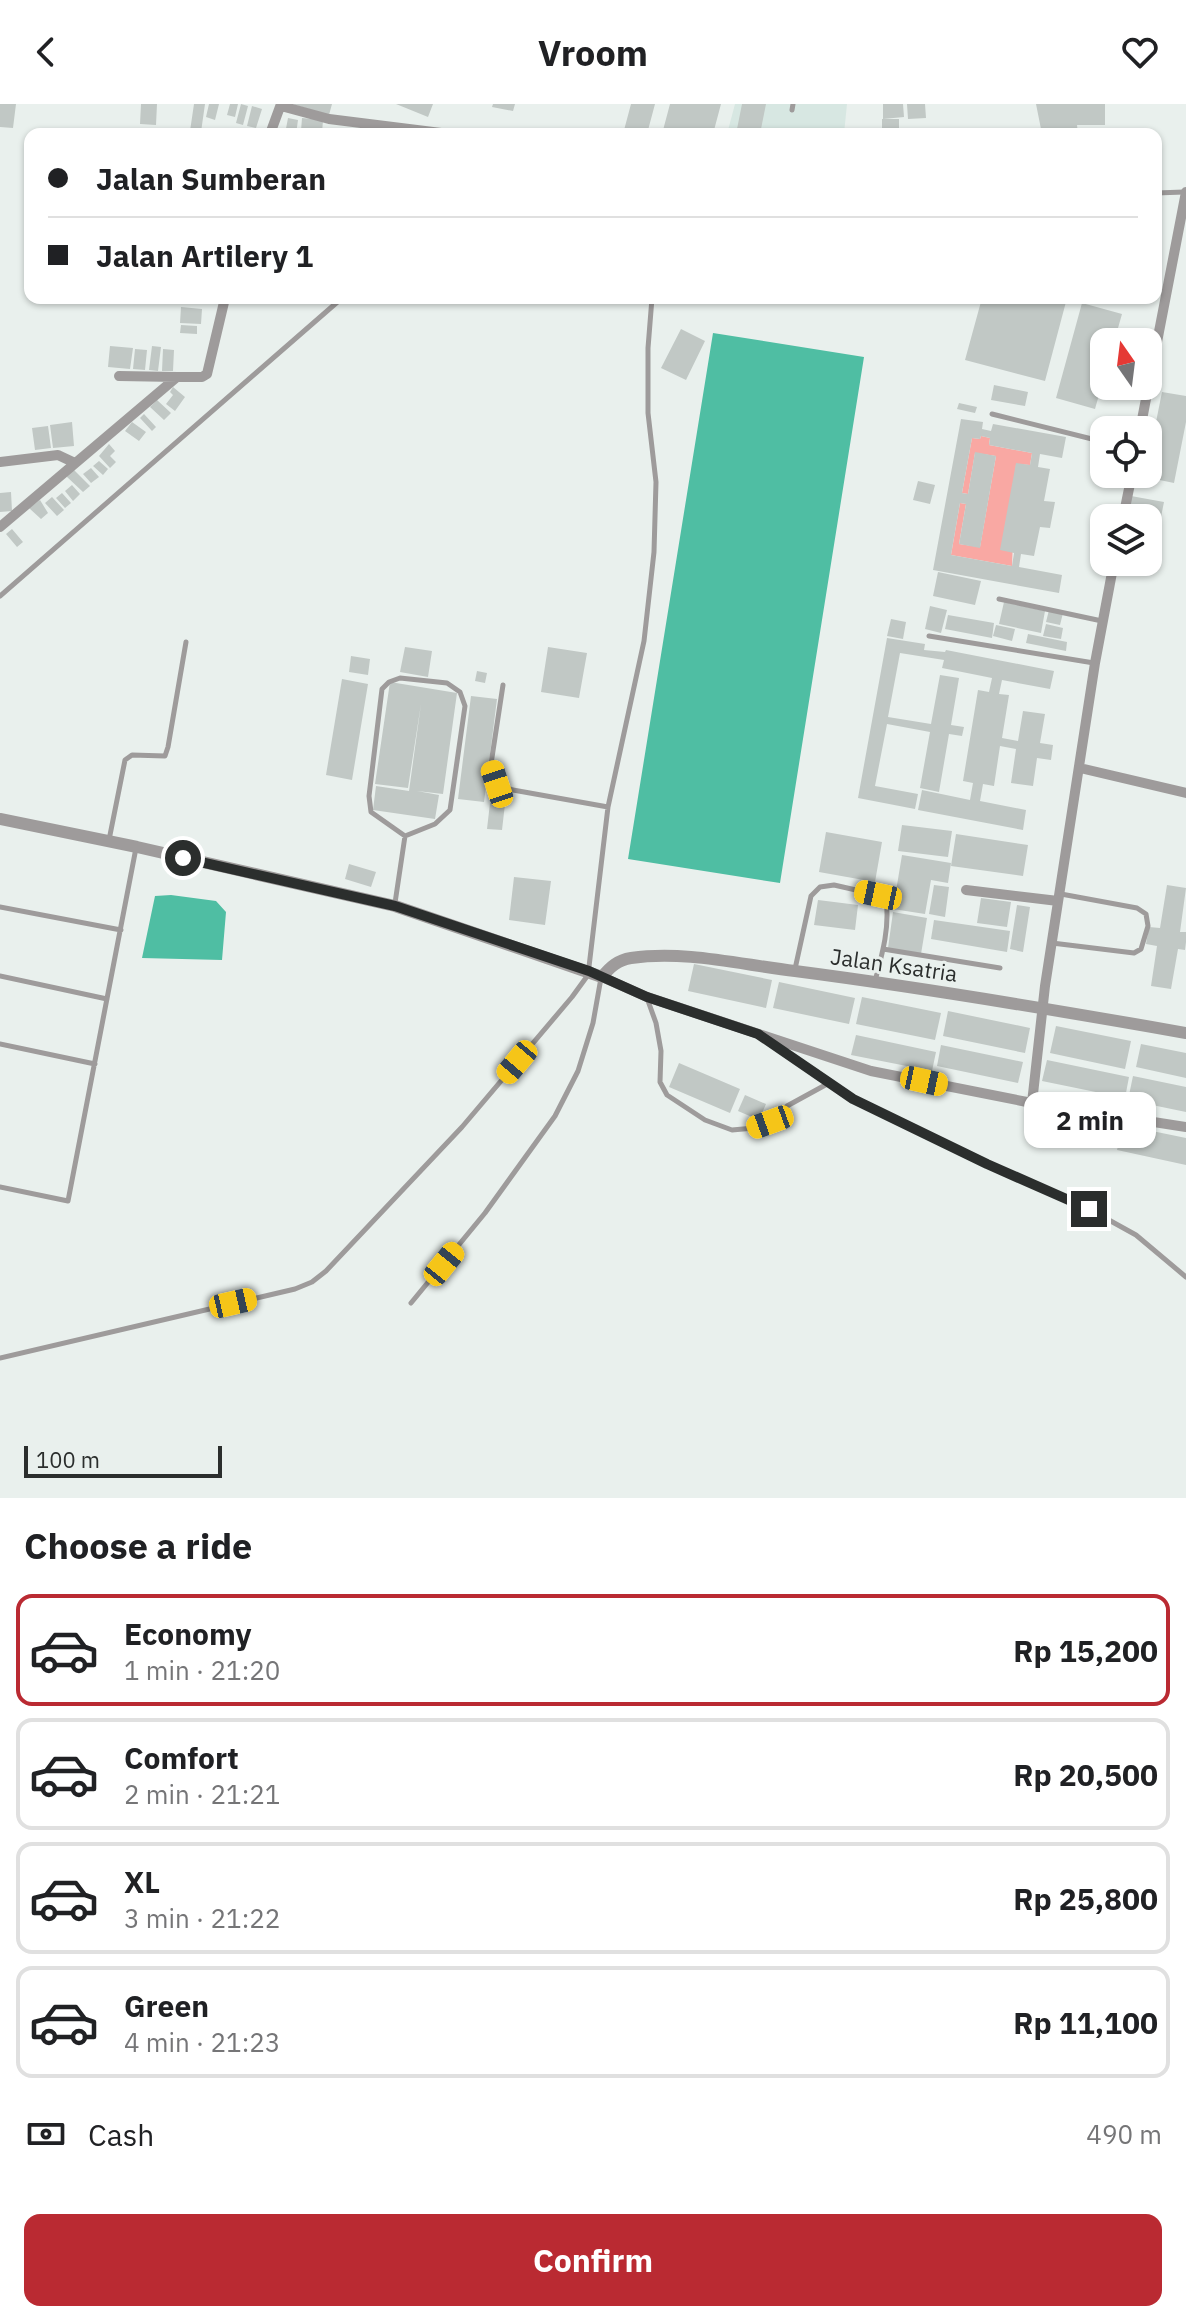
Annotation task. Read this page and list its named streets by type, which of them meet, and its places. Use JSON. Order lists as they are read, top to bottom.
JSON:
{
  "streets": {
    "street": ["Jalan Ksatria"]
  },
  "scale_bar": "100 m",
  "north": "top",
  "page": {
    "header": "Vroom",
    "banner": ["Jalan Sumberan", "Jalan Artilery 1"],
    "bubble": "2 min",
    "scale": "100 m",
    "heading": "Choose a ride",
    "list": [
      {
        "name": "Economy",
        "note": "1 min · 21:20",
        "value": "Rp 15,200"
      },
      {
        "name": "Comfort",
        "note": "2 min · 21:21",
        "value": "Rp 20,500"
      },
      {
        "name": "XL",
        "note": "3 min · 21:22",
        "value": "Rp 25,800"
      },
      {
        "name": "Green",
        "note": "4 min · 21:23",
        "value": "Rp 11,100"
      }
    ],
    "pay": ["Cash", "490 m"],
    "buttons": "Confirm"
  }
}
